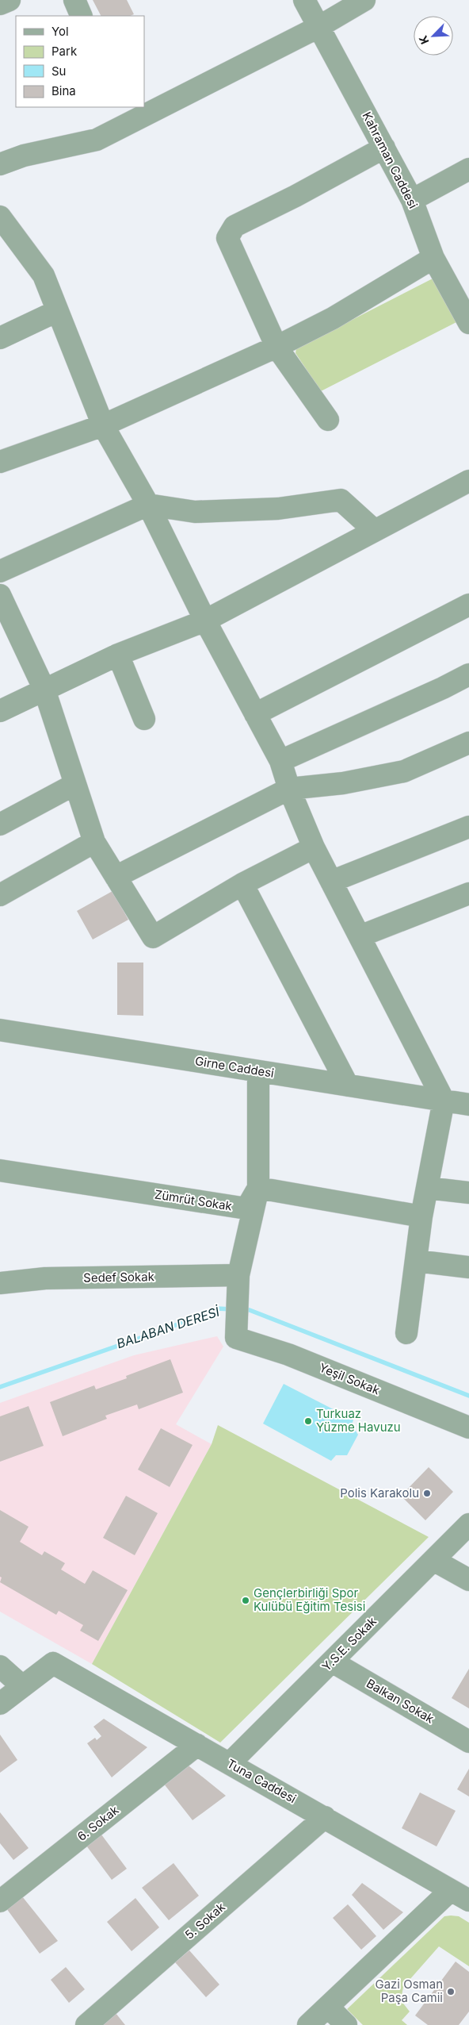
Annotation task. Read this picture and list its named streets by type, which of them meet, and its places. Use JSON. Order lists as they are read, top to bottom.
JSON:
{
  "streets": {
    "street": [
      "Kahraman Caddesi",
      "Girne Caddesi",
      "Zümrüt Sokak",
      "Sedef Sokak",
      "Yeşil Sokak",
      "Y.S.E. Sokak",
      "Balkan Sokak",
      "Tuna Caddesi",
      "6. Sokak",
      "5. Sokak"
    ]
  },
  "crossings": [
    ["Sedef Sokak", "Yeşil Sokak"],
    ["Y.S.E. Sokak", "Balkan Sokak"],
    ["Y.S.E. Sokak", "Tuna Caddesi"],
    ["Tuna Caddesi", "6. Sokak"],
    ["Tuna Caddesi", "5. Sokak"]
  ],
  "water": ["BALABAN DERESİ"],
  "places": [
    "Turkuaz Yüzme Havuzu",
    "Polis Karakolu",
    "Gençlerbirliği Spor Kulübü Eğitim Tesisi",
    "Gazi Osman Paşa Camii"
  ],
  "legend": [
    "Yol",
    "Park",
    "Su",
    "Bina"
  ],
  "north": "bottom left"
}
